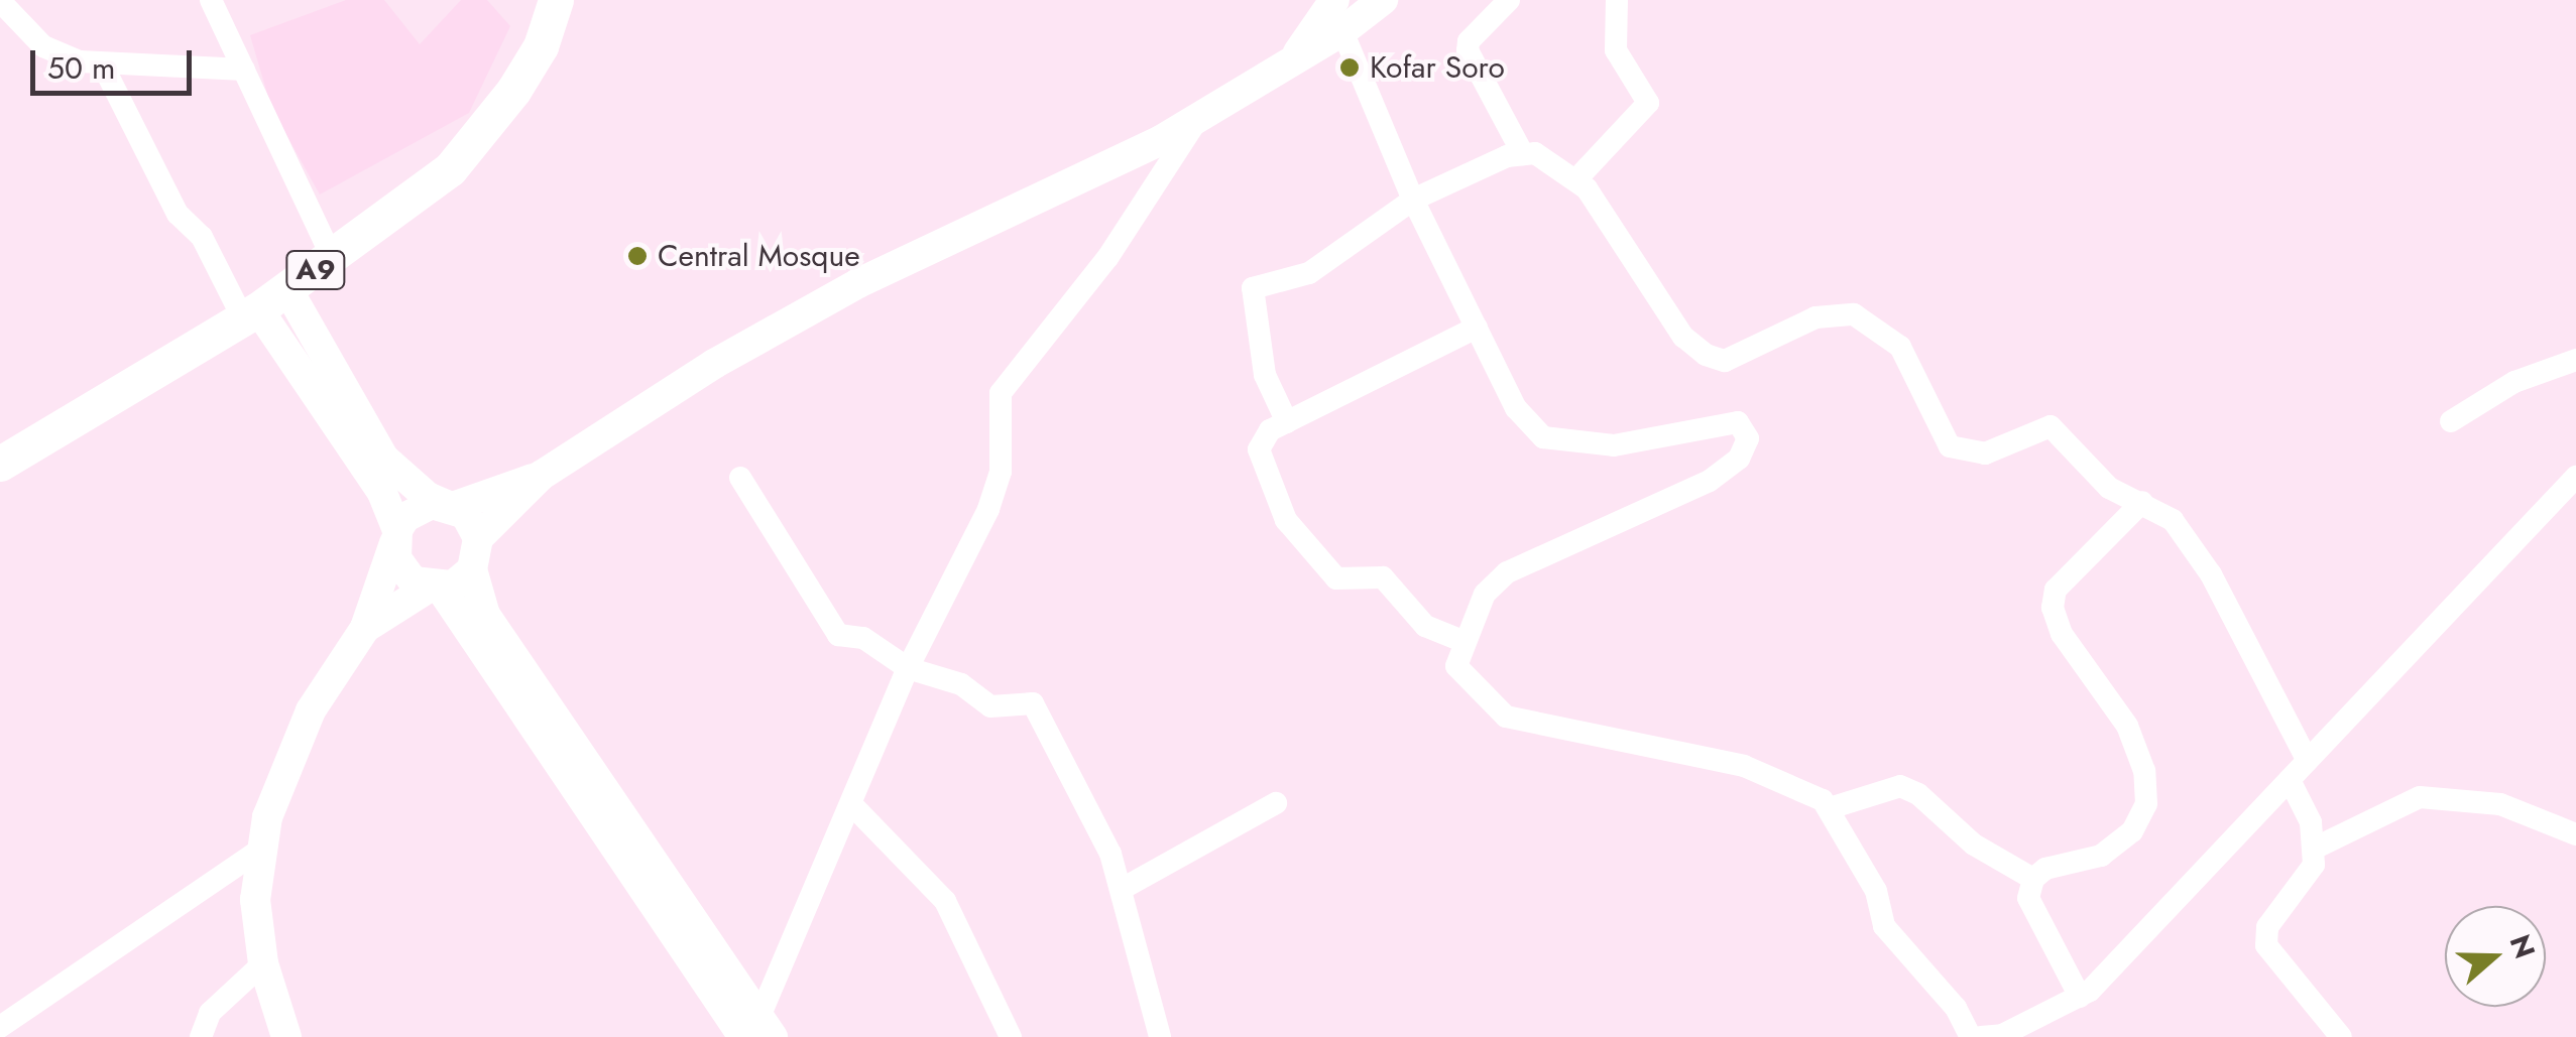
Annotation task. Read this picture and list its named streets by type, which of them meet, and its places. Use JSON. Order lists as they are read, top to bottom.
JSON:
{
  "streets": {
    "highway": ["A9"]
  },
  "places": ["Kofar Soro", "Central Mosque"],
  "scale_bar": "50 m",
  "north": "right"
}
